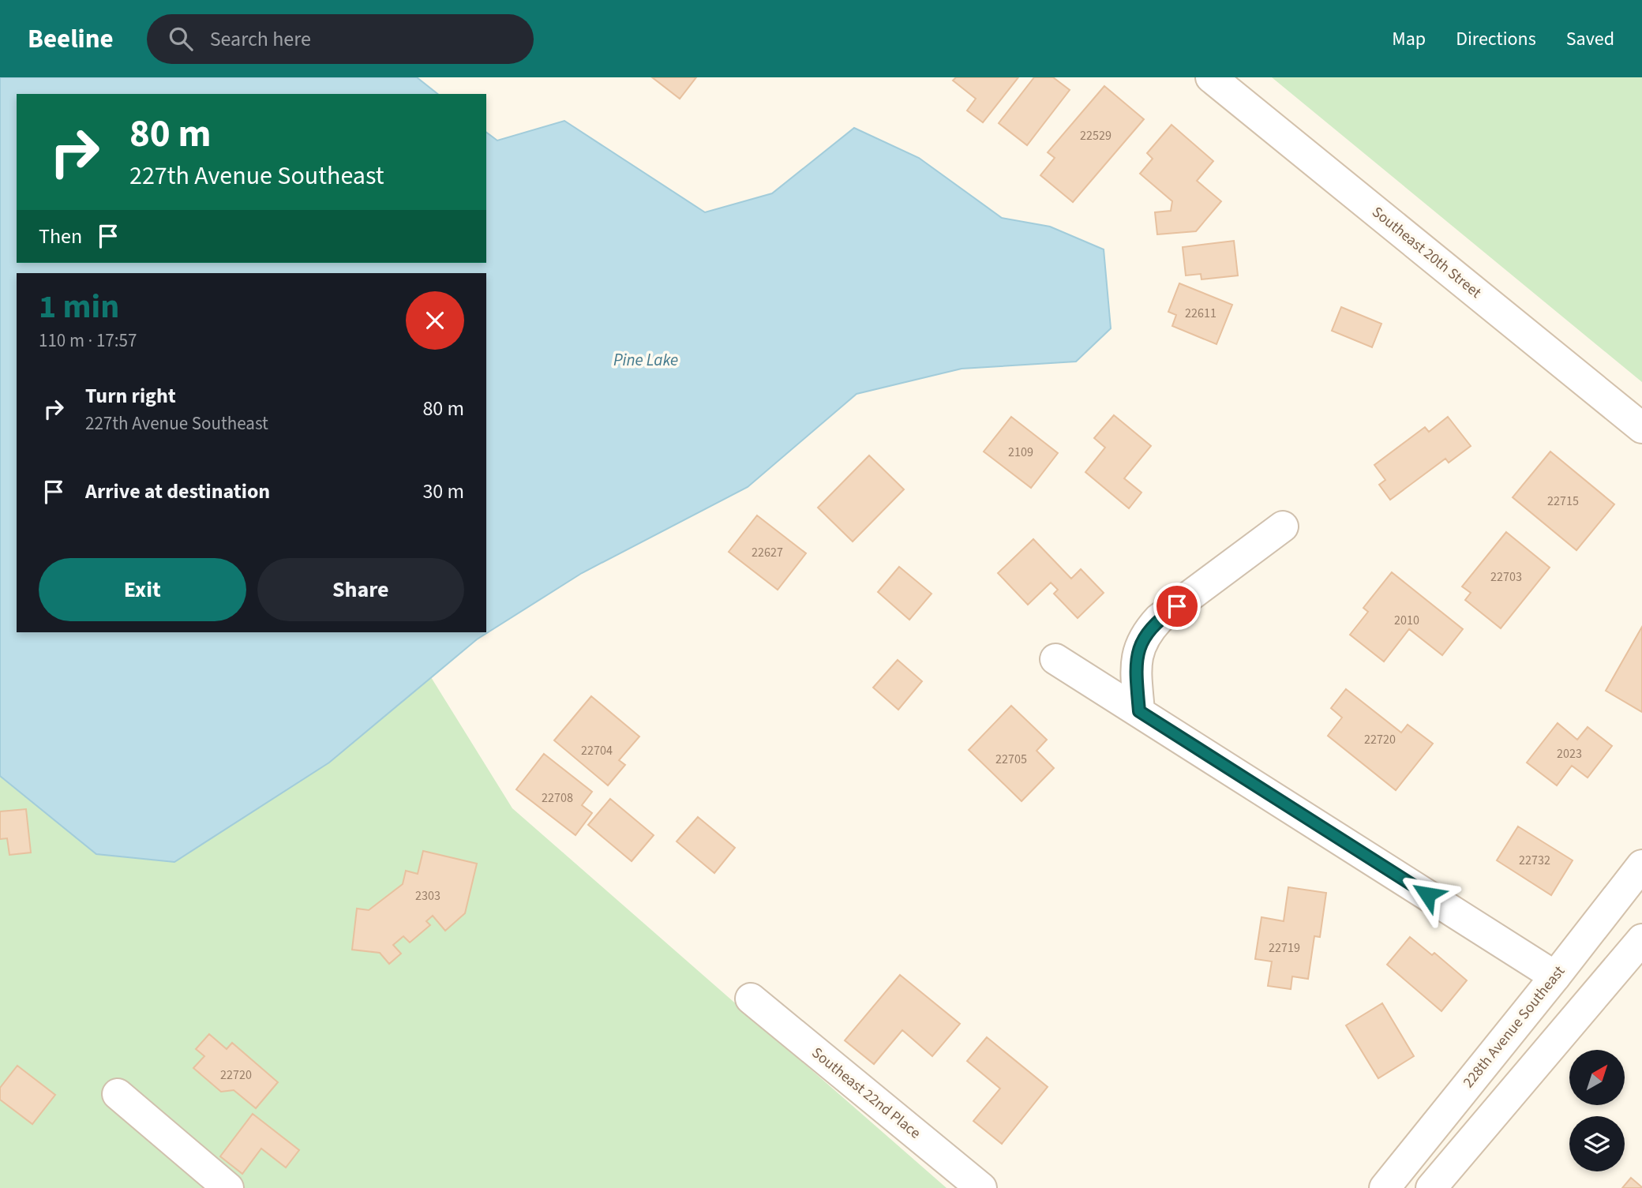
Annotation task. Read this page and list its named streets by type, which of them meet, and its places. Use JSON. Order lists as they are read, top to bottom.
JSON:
{
  "streets": {
    "street": ["Southeast 20th Street", "228th Avenue Southeast", "Southeast 22nd Place"]
  },
  "water": ["Pine Lake"],
  "house_numbers": [
    "22529",
    "22611",
    "2109",
    "22715",
    "22627",
    "22703",
    "2010",
    "22720",
    "22704",
    "2023",
    "22705",
    "22708",
    "22732",
    "2303",
    "22719",
    "22720"
  ],
  "north": "top right",
  "page": {
    "header": "Beeline",
    "search": "Search here",
    "nav": ["Map", "Directions", "Saved"],
    "turn": ["80 m", "227th Avenue Southeast"],
    "then": "Then",
    "heading": ["1 min", "110 m · 17:57"],
    "list": [
      {
        "name": "Turn right",
        "note": "227th Avenue Southeast",
        "value": "80 m"
      },
      {
        "name": "Arrive at destination",
        "value": "30 m"
      }
    ],
    "buttons": ["Exit", "Share"]
  }
}
